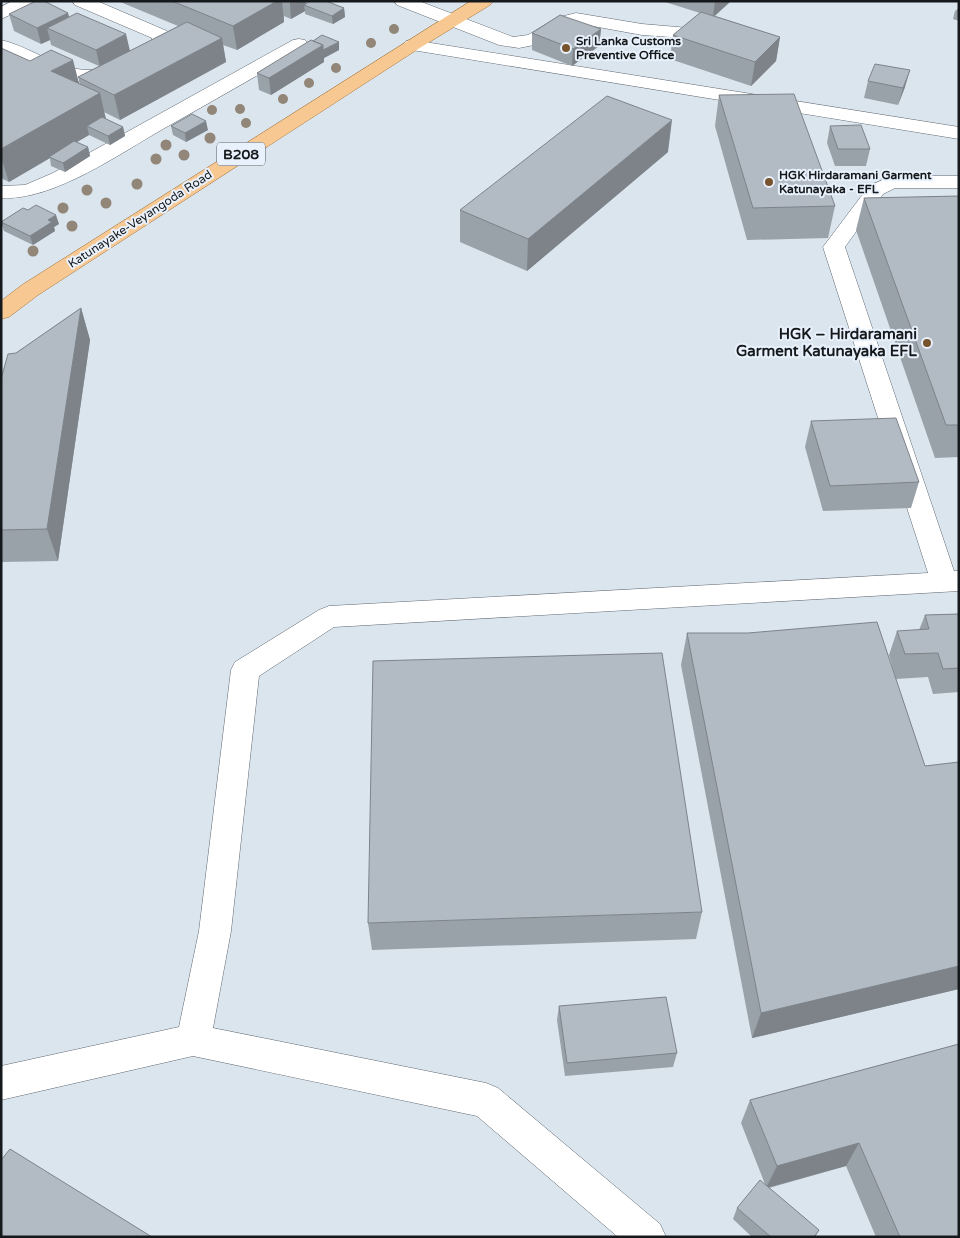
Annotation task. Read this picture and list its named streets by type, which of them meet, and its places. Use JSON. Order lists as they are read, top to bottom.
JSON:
{
  "streets": {
    "main road": ["B208", "Katunayake-Veyangoda Road"]
  },
  "places": ["Sri Lanka Customs Preventive Office", "HGK Hirdaramani Garment Katunayaka - EFL", "HGK – Hirdaramani Garment Katunayaka EFL"]
}
